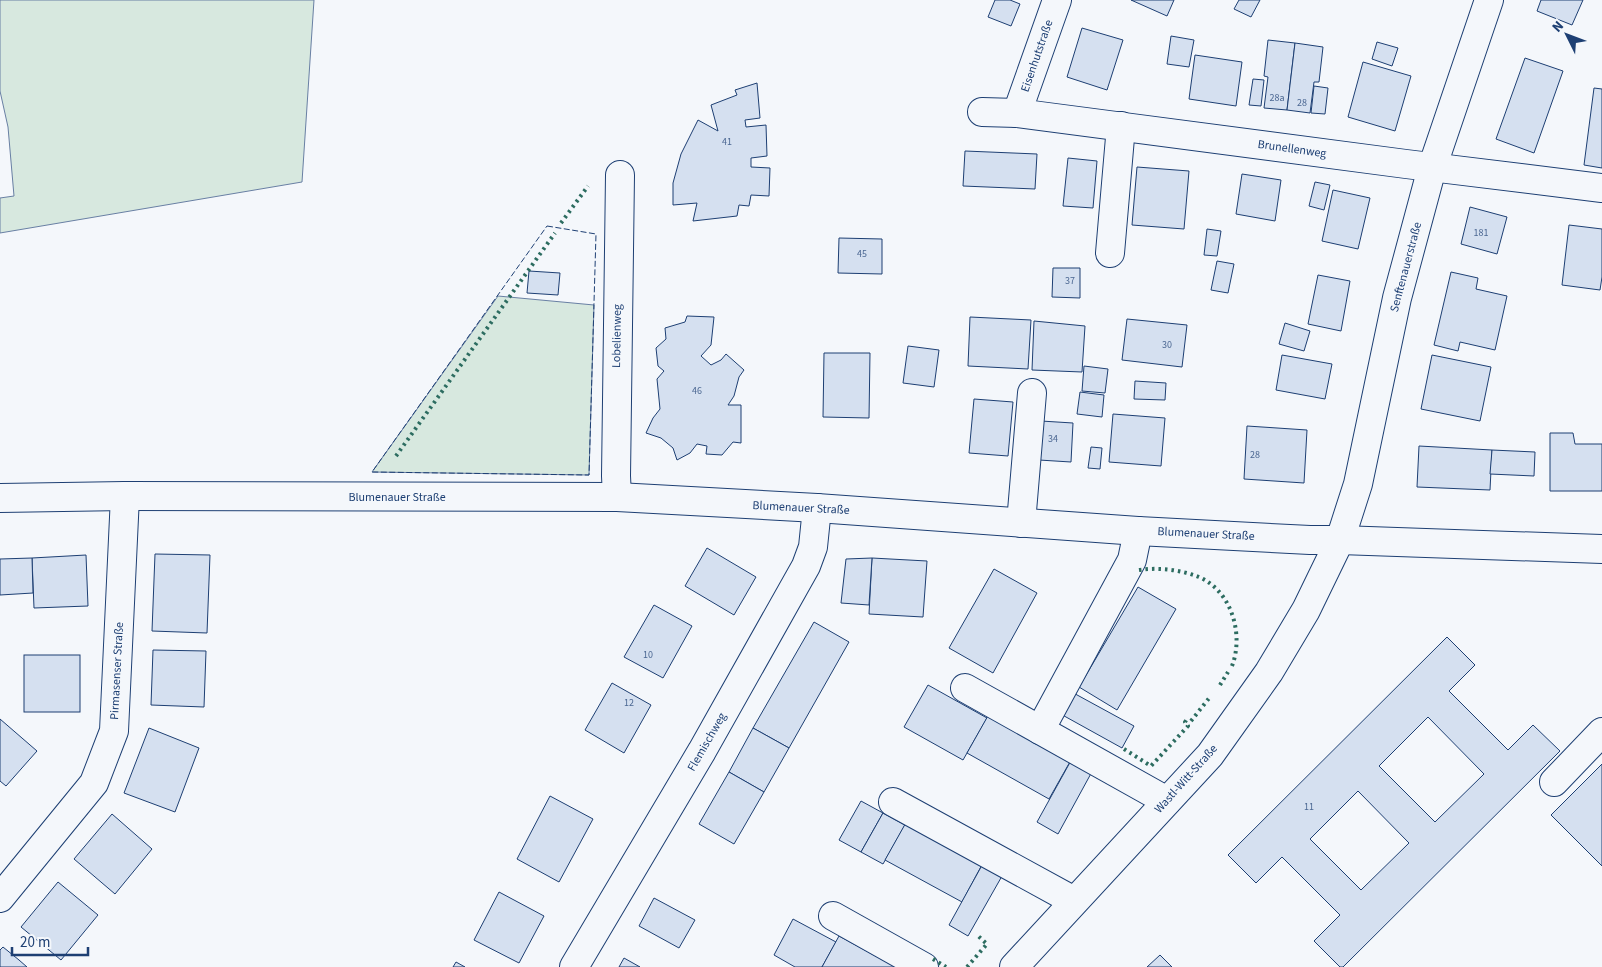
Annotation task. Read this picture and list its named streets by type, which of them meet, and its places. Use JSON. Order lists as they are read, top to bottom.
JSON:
{
  "streets": {
    "street": [
      "Eisenhutstraße",
      "Brunellenweg",
      "Senftenauerstraße",
      "Lobelienweg",
      "Blumenauer Straße",
      "Pirmasenser Straße",
      "Flemischweg",
      "Wastl-Witt-Straße"
    ]
  },
  "crossings": [
    ["Eisenhutstraße", "Brunellenweg"],
    ["Brunellenweg", "Senftenauerstraße"],
    ["Senftenauerstraße", "Blumenauer Straße"],
    ["Senftenauerstraße", "Wastl-Witt-Straße"],
    ["Lobelienweg", "Blumenauer Straße"],
    ["Blumenauer Straße", "Pirmasenser Straße"],
    ["Blumenauer Straße", "Flemischweg"],
    ["Blumenauer Straße", "Wastl-Witt-Straße"]
  ],
  "house_numbers": [
    "28a",
    "28",
    "41",
    "181",
    "45",
    "37",
    "30",
    "46",
    "34",
    "28",
    "10",
    "12",
    "11"
  ],
  "scale_bar": "20 m",
  "north": "top left"
}
